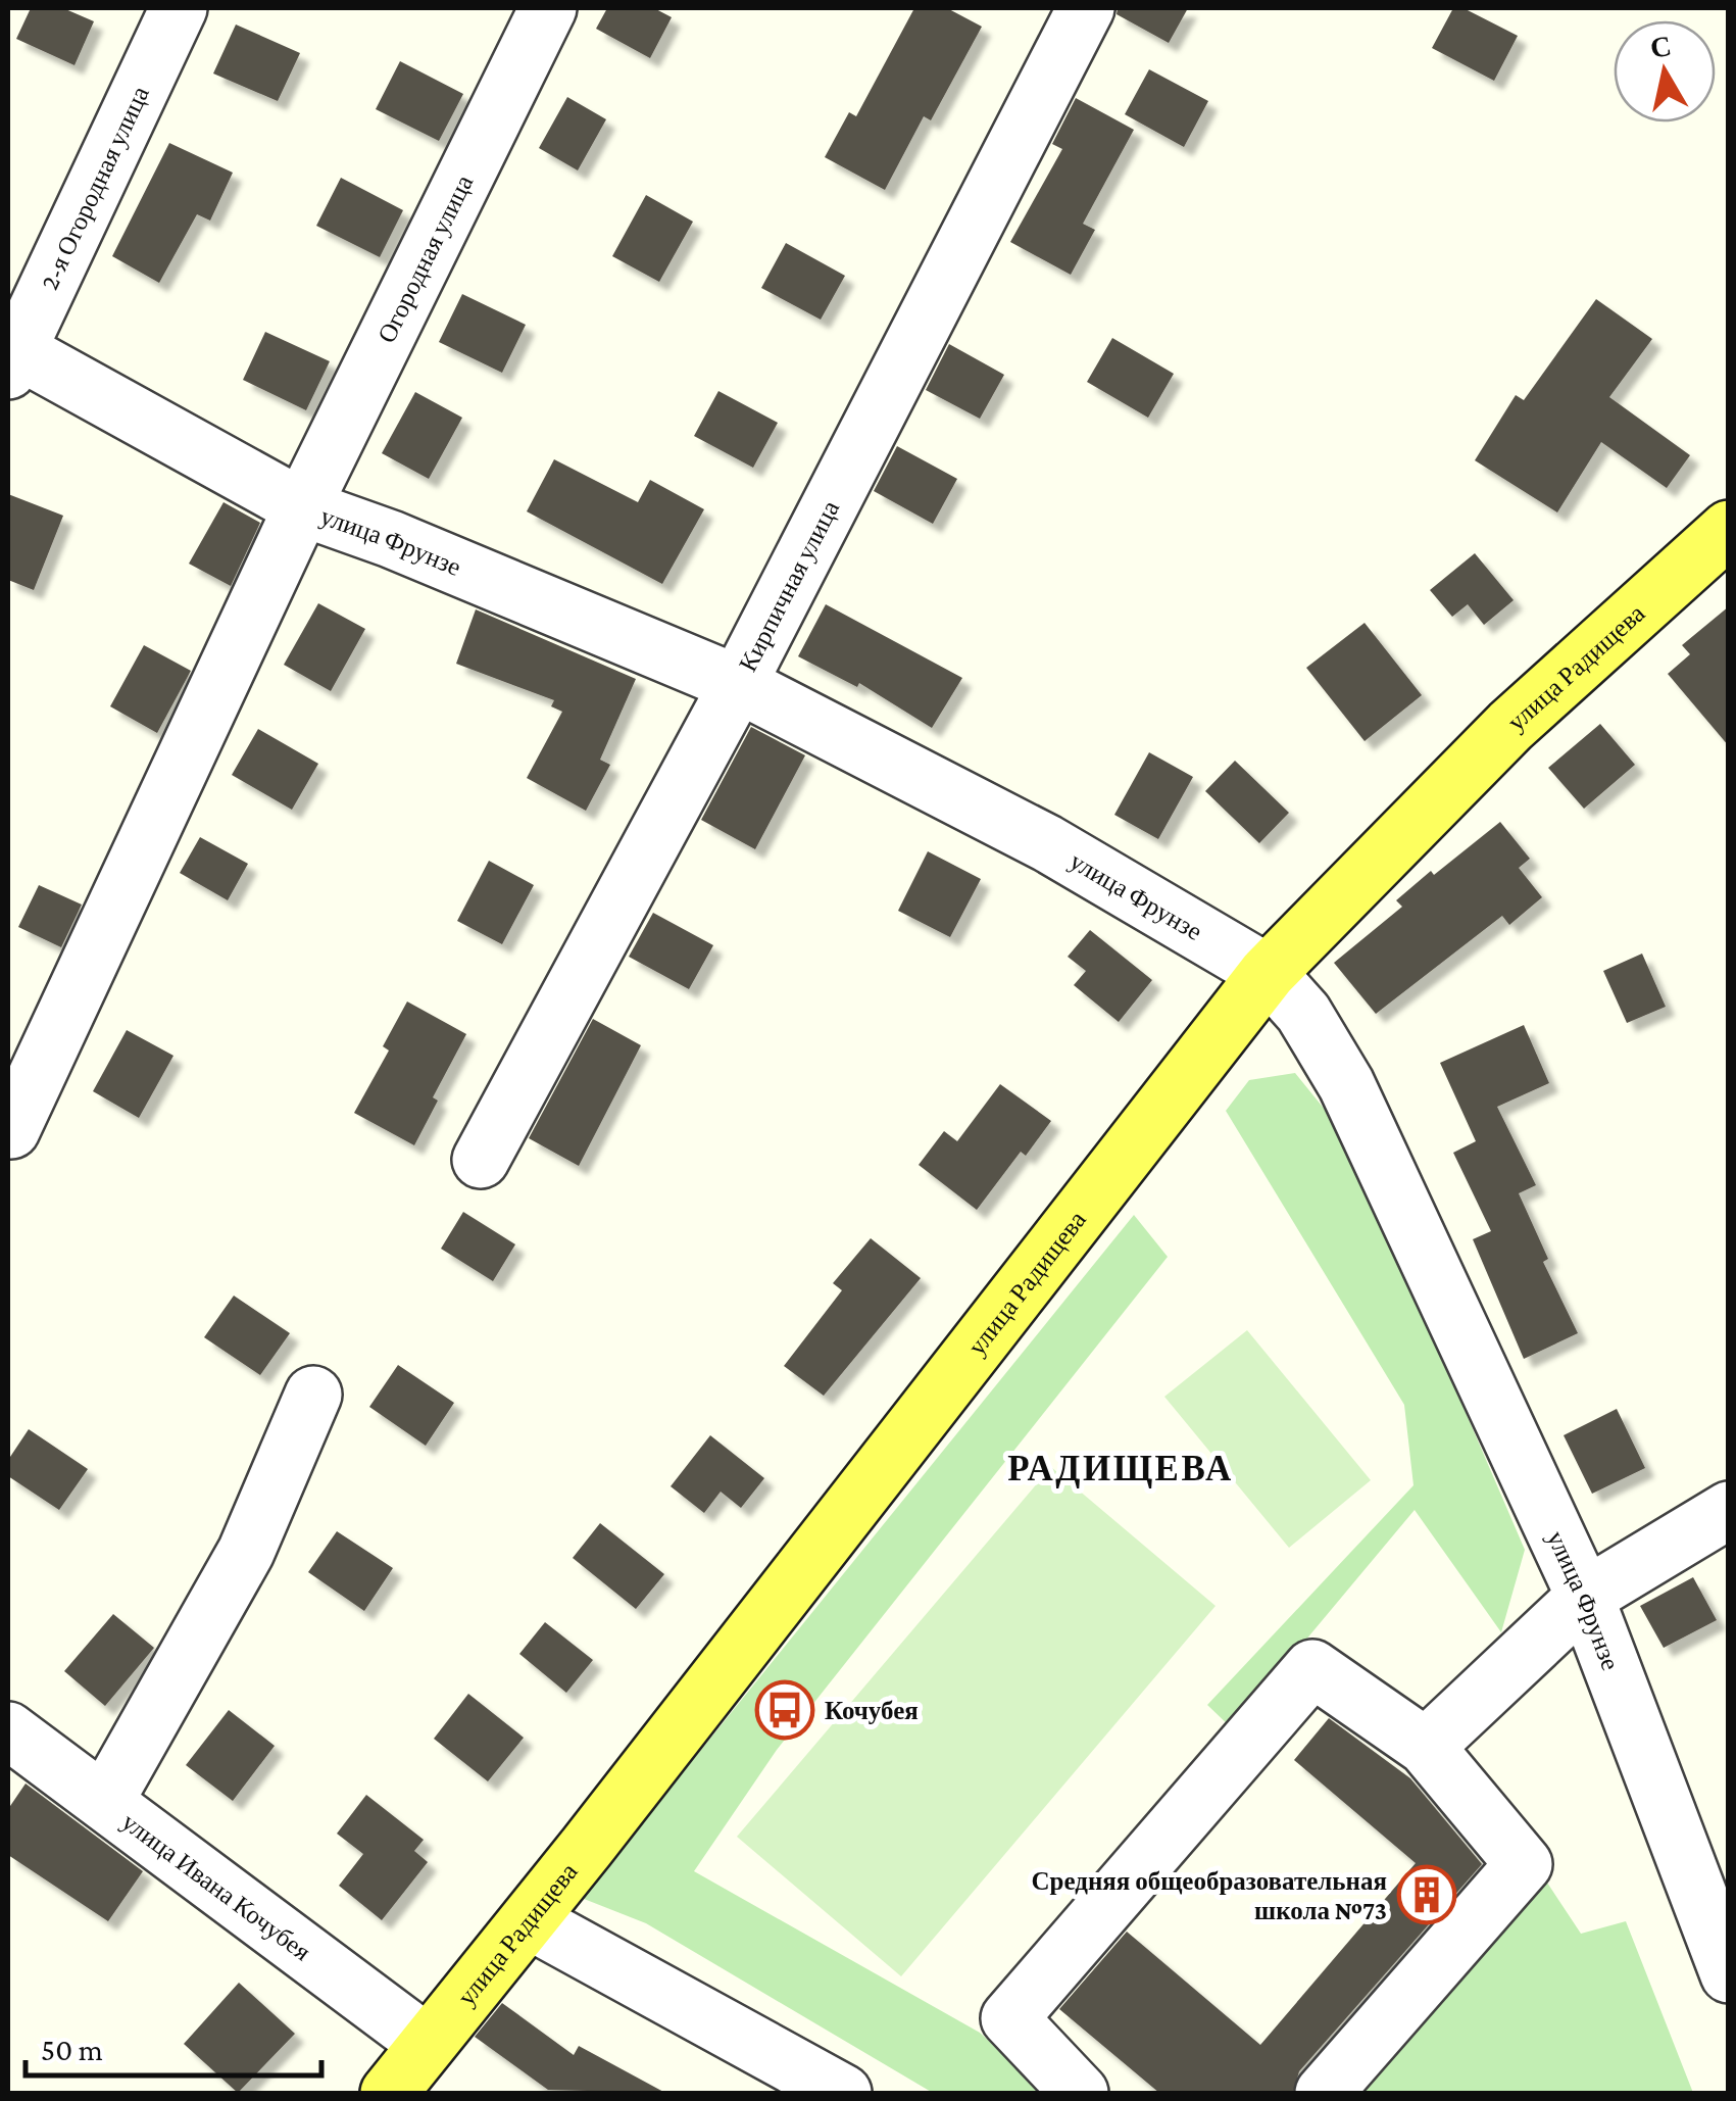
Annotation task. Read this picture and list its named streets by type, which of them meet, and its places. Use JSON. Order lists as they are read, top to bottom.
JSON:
{
  "streets": {
    "main road": ["улица Радищева"],
    "street": [
      "2-я Огородная улица",
      "Огородная улица",
      "улица Фрунзе",
      "Кирпичная улица",
      "улица Ивана Кочубея"
    ]
  },
  "crossings": [
    ["2-я Огородная улица", "улица Фрунзе"],
    ["Огородная улица", "улица Фрунзе"],
    ["улица Фрунзе", "Кирпичная улица"],
    ["улица Фрунзе", "улица Радищева"],
    ["улица Радищева", "улица Ивана Кочубея"]
  ],
  "districts": ["РАДИЩЕВА"],
  "places": {
    "bus stop": ["Кочубея"],
    "building": ["Средняя общеобразовательная школа №73"]
  },
  "scale_bar": "50 m",
  "north": "top"
}
